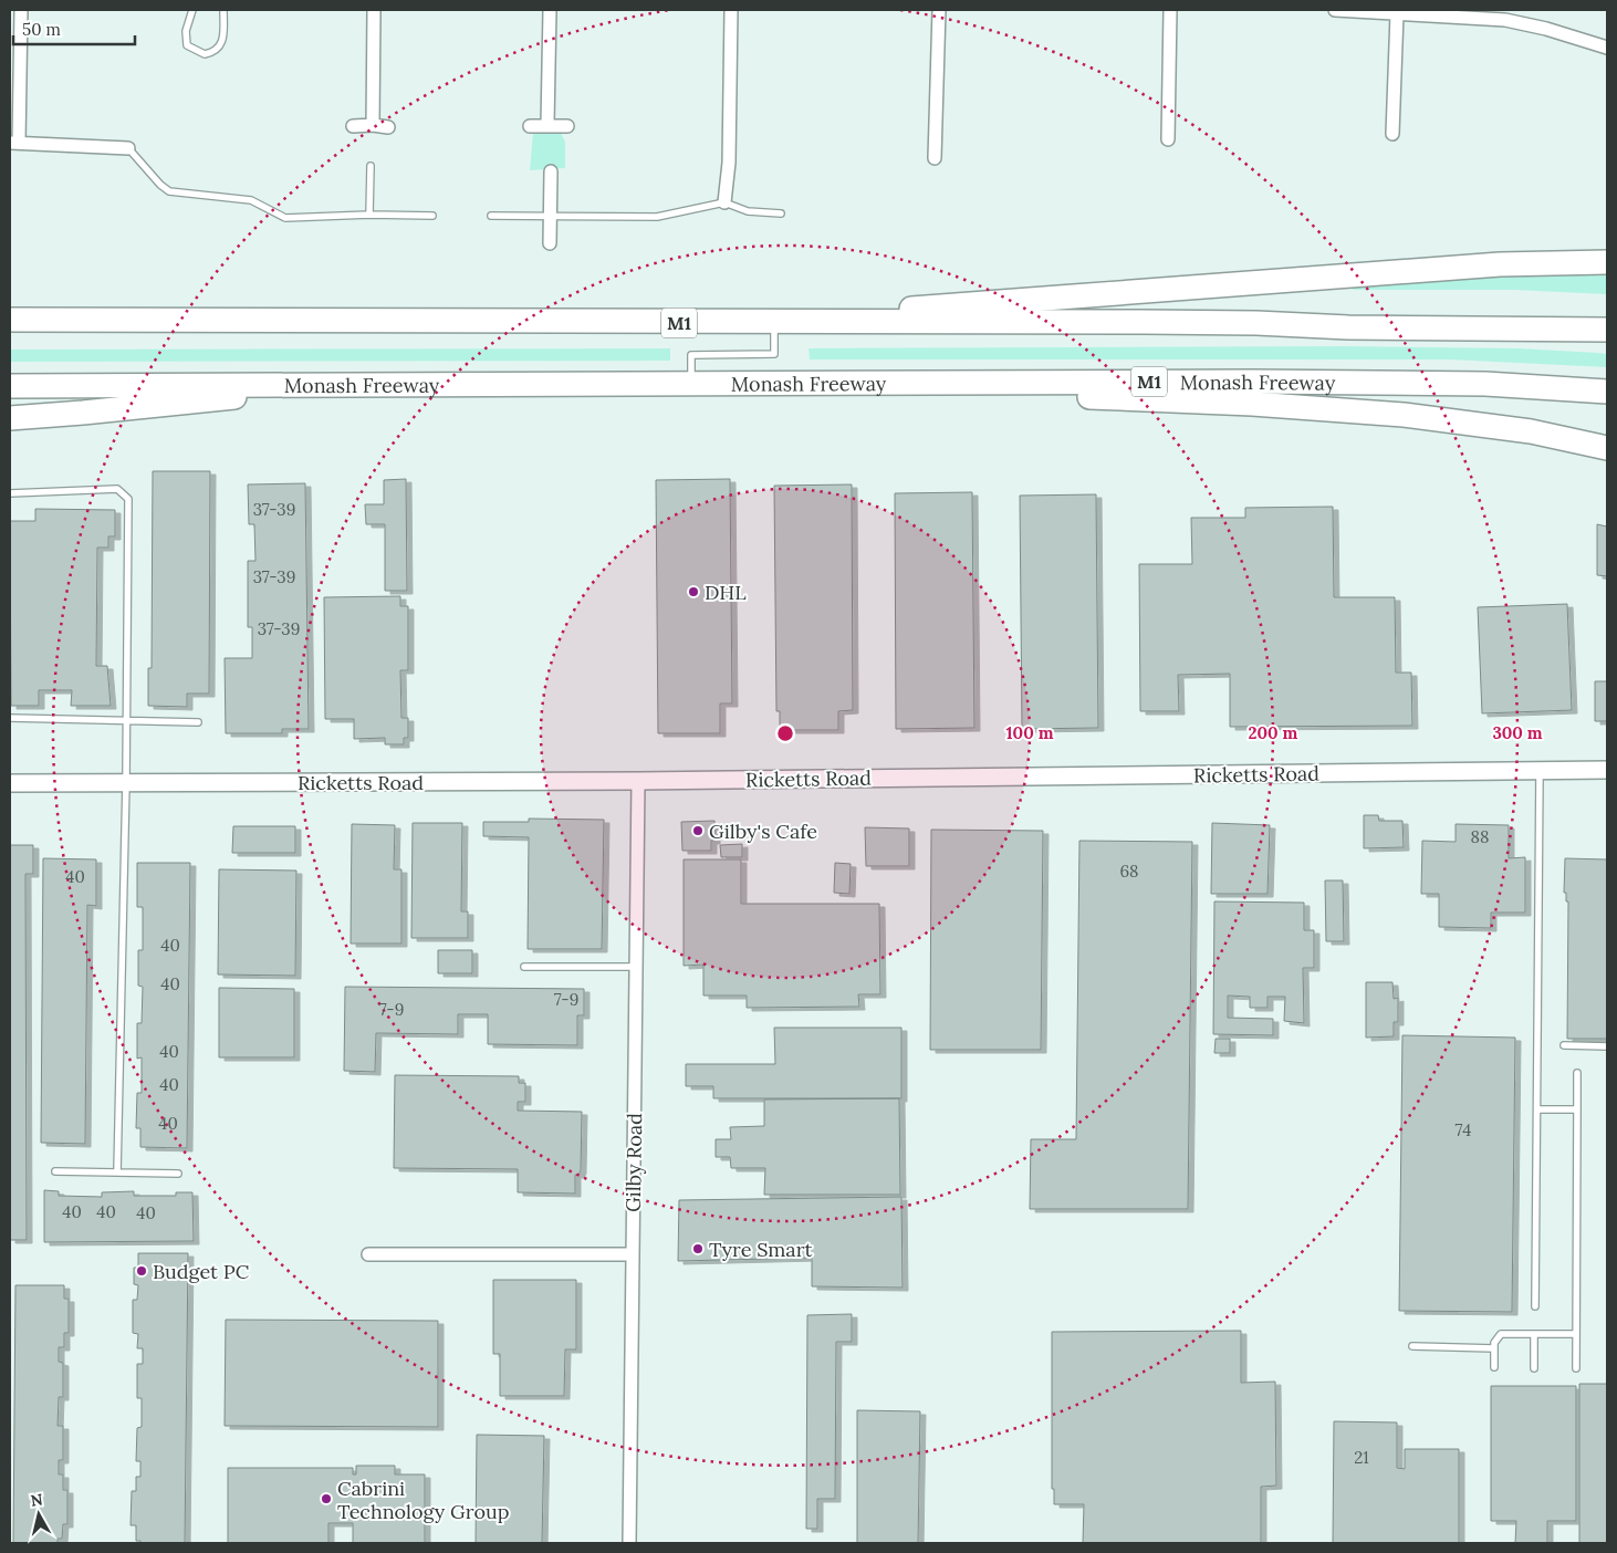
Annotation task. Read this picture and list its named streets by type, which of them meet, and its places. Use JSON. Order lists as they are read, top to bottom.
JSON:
{
  "streets": {
    "highway": ["M1", "Monash Freeway"],
    "street": ["Ricketts Road", "Gilby Road"]
  },
  "crossings": [
    ["Ricketts Road", "Gilby Road"]
  ],
  "places": [
    "DHL",
    "Gilby's Cafe",
    "Tyre Smart",
    "Budget PC",
    "Cabrini Technology Group"
  ],
  "house_numbers": [
    "37-39",
    "37-39",
    "37-39",
    "88",
    "68",
    "40",
    "40",
    "40",
    "7-9",
    "7-9",
    "40",
    "40",
    "40",
    "74",
    "40",
    "40",
    "40",
    "21"
  ],
  "scale_bar": "50 m",
  "north": "top",
  "rings": ["100 m", "200 m", "300 m"]
}
